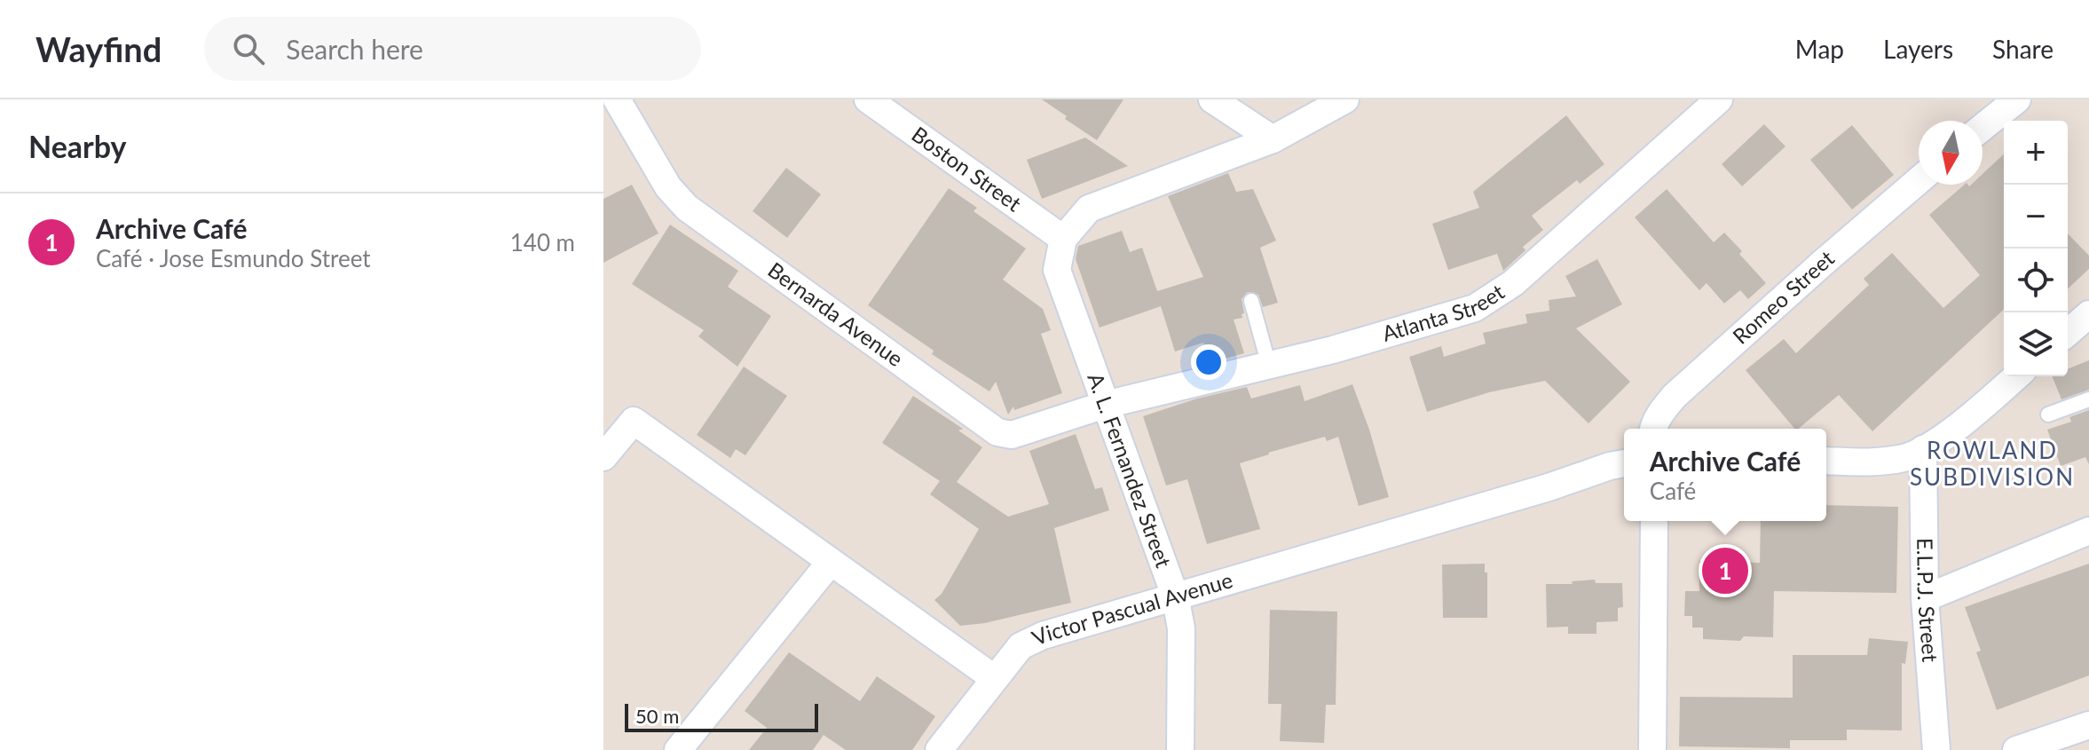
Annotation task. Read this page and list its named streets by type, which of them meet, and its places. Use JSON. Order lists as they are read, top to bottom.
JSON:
{
  "streets": {
    "street": [
      "Boston Street",
      "Romeo Street",
      "Atlanta Street",
      "Bernarda Avenue",
      "A. L. Fernandez Street",
      "E.L.P.J. Street",
      "Victor Pascual Avenue"
    ]
  },
  "crossings": [
    ["Boston Street", "A. L. Fernandez Street"],
    ["Atlanta Street", "Bernarda Avenue"],
    ["Atlanta Street", "A. L. Fernandez Street"],
    ["Bernarda Avenue", "A. L. Fernandez Street"],
    ["A. L. Fernandez Street", "Victor Pascual Avenue"]
  ],
  "districts": ["ROWLAND SUBDIVISION"],
  "scale_bar": "50 m",
  "north": "bottom",
  "page": {
    "header": "Wayfind",
    "search": "Search here",
    "nav": ["Map", "Layers", "Share"],
    "heading": "Nearby",
    "map_buttons": ["+", "−"],
    "list": [
      {
        "mark": "1",
        "name": "Archive Café",
        "note": "Café · Jose Esmundo Street",
        "value": "140 m"
      }
    ],
    "popup": ["Archive Café", "Café"],
    "pins": "1",
    "scale": "50 m"
  }
}
